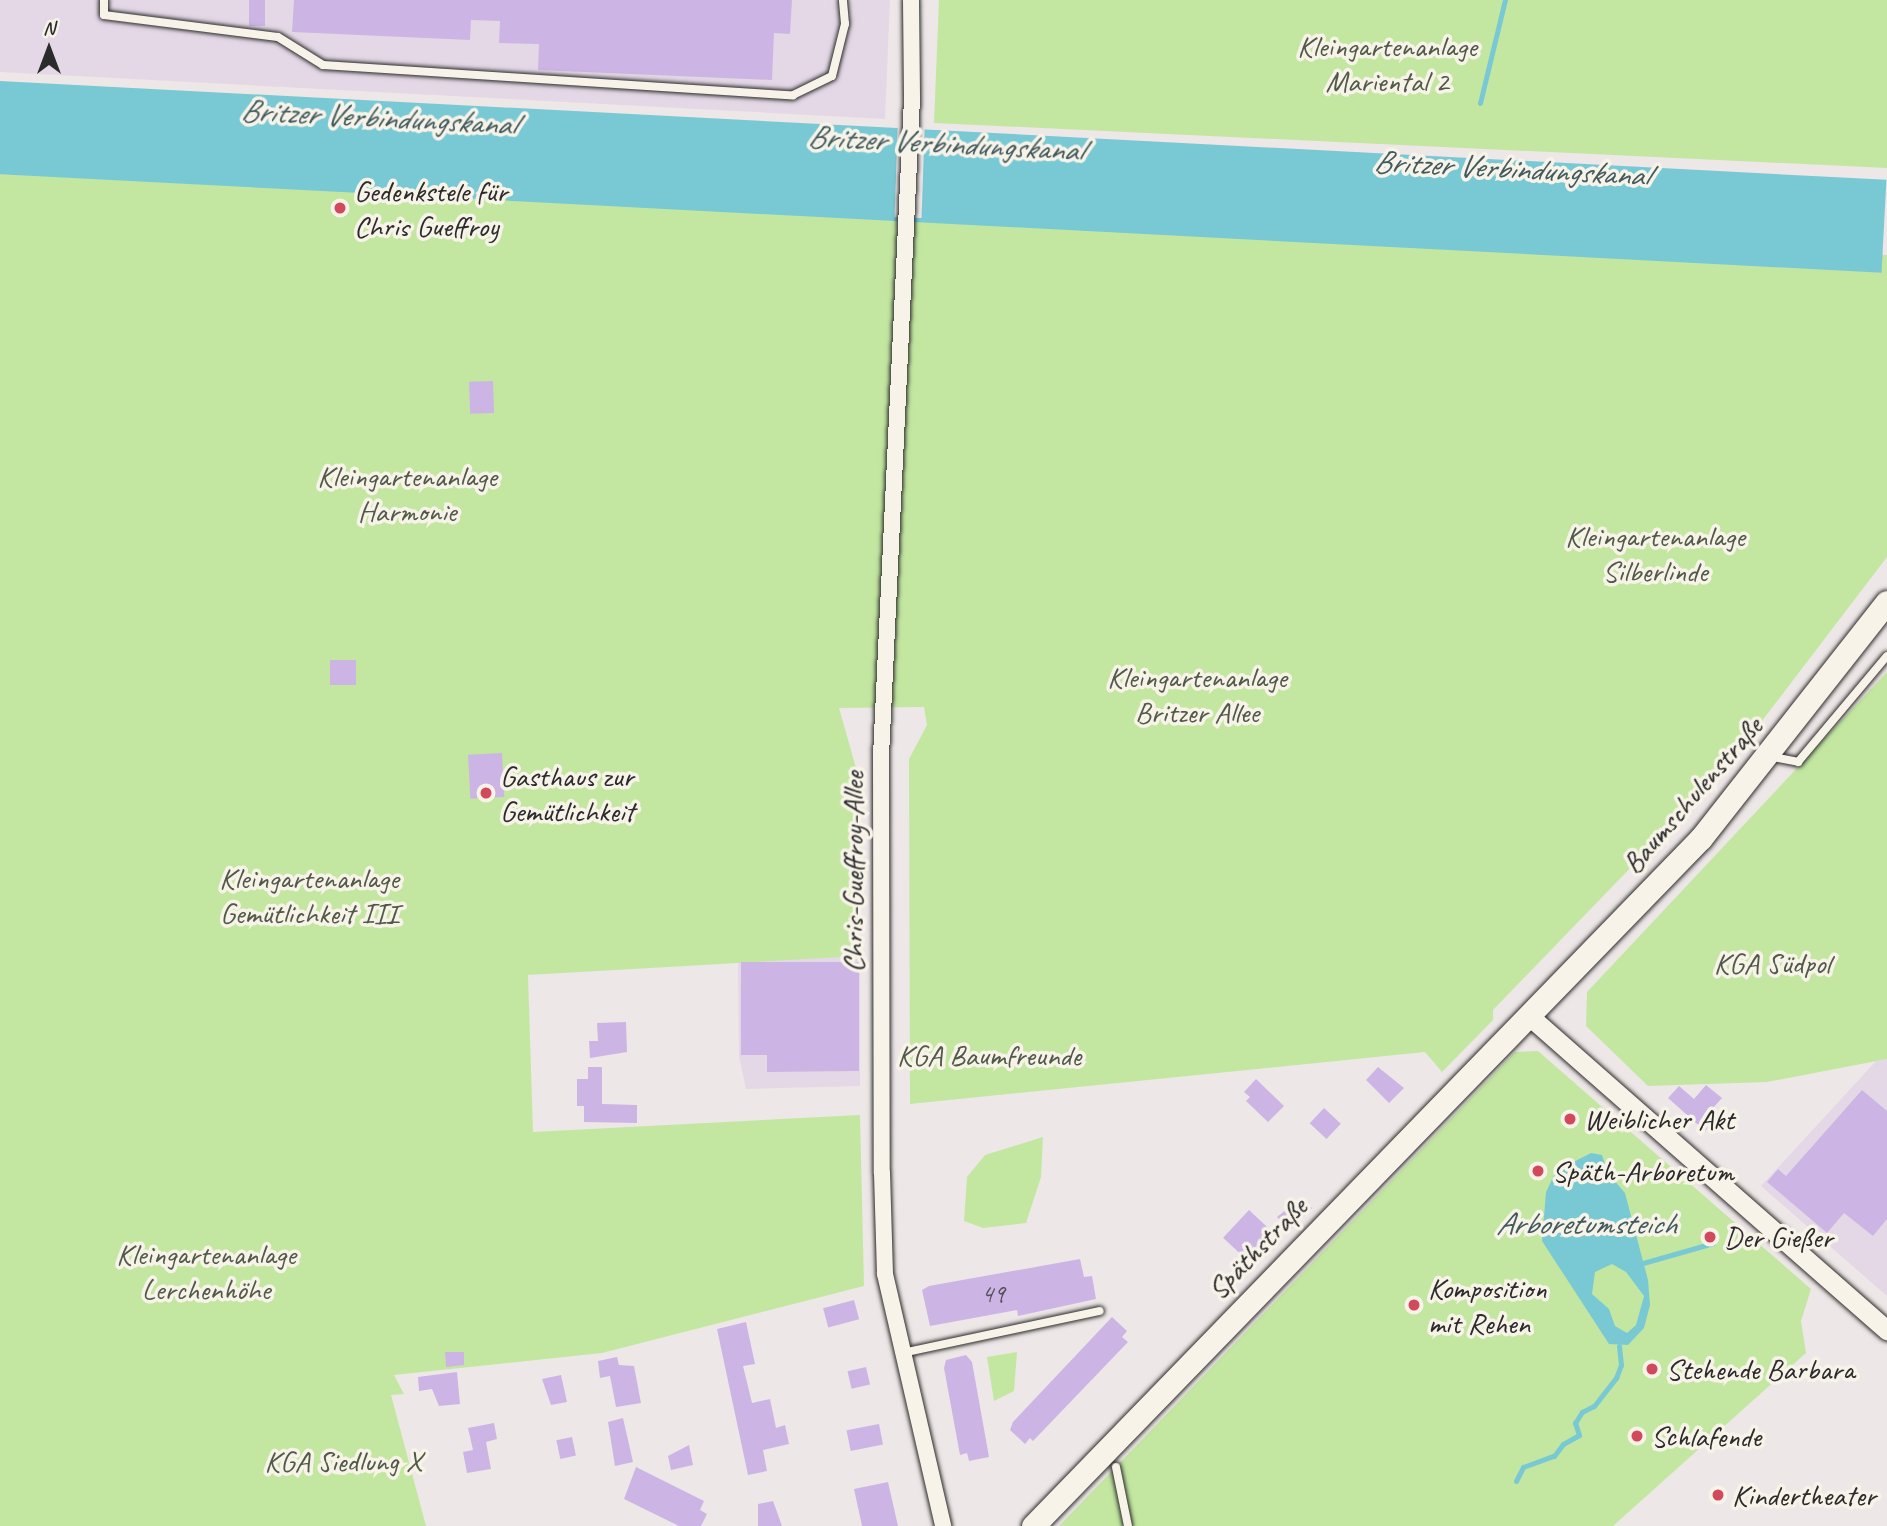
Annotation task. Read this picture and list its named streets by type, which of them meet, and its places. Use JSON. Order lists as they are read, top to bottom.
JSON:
{
  "streets": {
    "main road": ["Baumschulenstraße", "Späthstraße"],
    "street": ["Chris-Gueffroy-Allee"]
  },
  "crossings": [
    ["Baumschulenstraße", "Späthstraße"]
  ],
  "water": ["Britzer Verbindungskanal", "Arboretumsteich"],
  "parks": [
    "Kleingartenanlage Mariental 2",
    "Kleingartenanlage Harmonie",
    "Kleingartenanlage Silberlinde",
    "Kleingartenanlage Britzer Allee",
    "Kleingartenanlage Gemütlichkeit III",
    "KGA Südpol",
    "KGA Baumfreunde",
    "Kleingartenanlage Lerchenhöhe",
    "KGA Siedlung X"
  ],
  "places": [
    "Gedenkstele für Chris Gueffroy",
    "Gasthaus zur Gemütlichkeit",
    "Weiblicher Akt",
    "Späth-Arboretum",
    "Der Gießer",
    "Komposition mit Rehen",
    "Stehende Barbara",
    "Schlafende",
    "Kindertheater"
  ],
  "house_numbers": ["49"],
  "north": "top"
}
